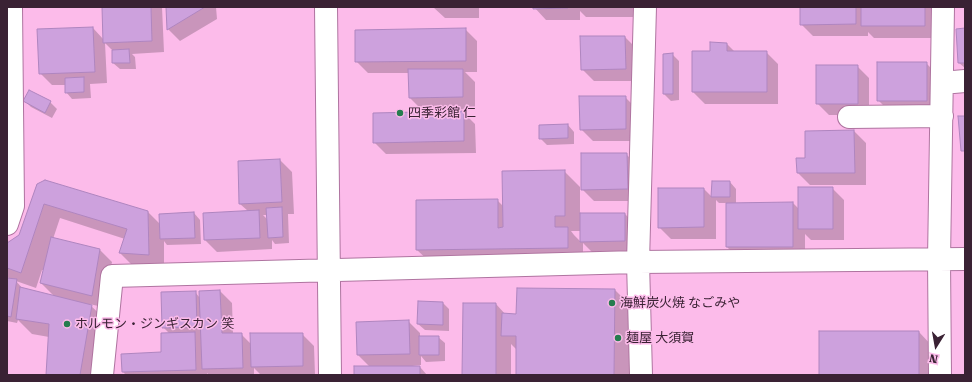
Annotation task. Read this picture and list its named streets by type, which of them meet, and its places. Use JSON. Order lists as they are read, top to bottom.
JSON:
{
  "places": [
    "四季彩館 仁",
    "海鮮炭火焼 なごみや",
    "ホルモン・ジンギスカン 笑",
    "麺屋 大須賀"
  ],
  "north": "bottom"
}
